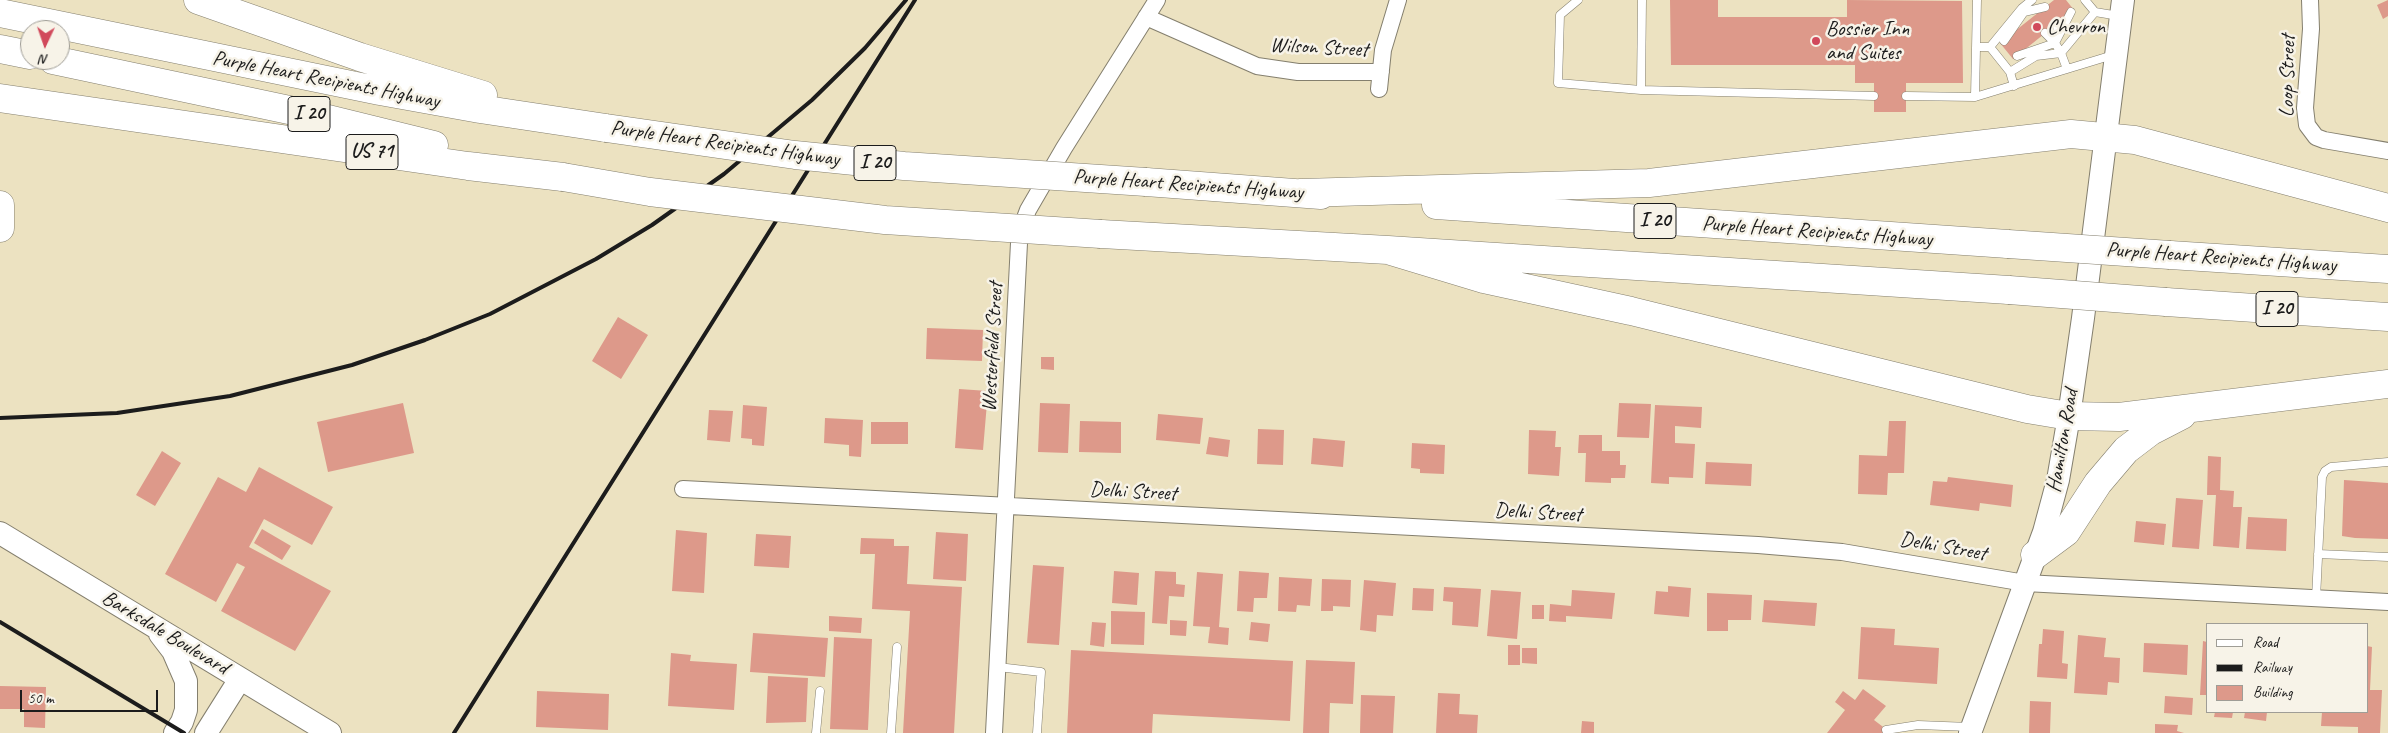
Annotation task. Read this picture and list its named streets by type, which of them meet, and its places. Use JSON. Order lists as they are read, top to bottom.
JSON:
{
  "streets": {
    "highway": ["Purple Heart Recipients Highway", "I 20", "US 71"],
    "main road": ["Hamilton Road", "Barksdale Boulevard"],
    "street": [
      "Wilson Street",
      "Loop Street",
      "Westerfield Street",
      "Delhi Street"
    ]
  },
  "crossings": [
    ["Wilson Street", "Westerfield Street"],
    ["Purple Heart Recipients Highway", "US 71"],
    ["Westerfield Street", "Delhi Street"],
    ["Hamilton Road", "Delhi Street"]
  ],
  "places": ["Chevron", "Bossier Inn and Suites"],
  "legend": ["Road", "Railway", "Building"],
  "scale_bar": "50 m",
  "north": "bottom"
}
